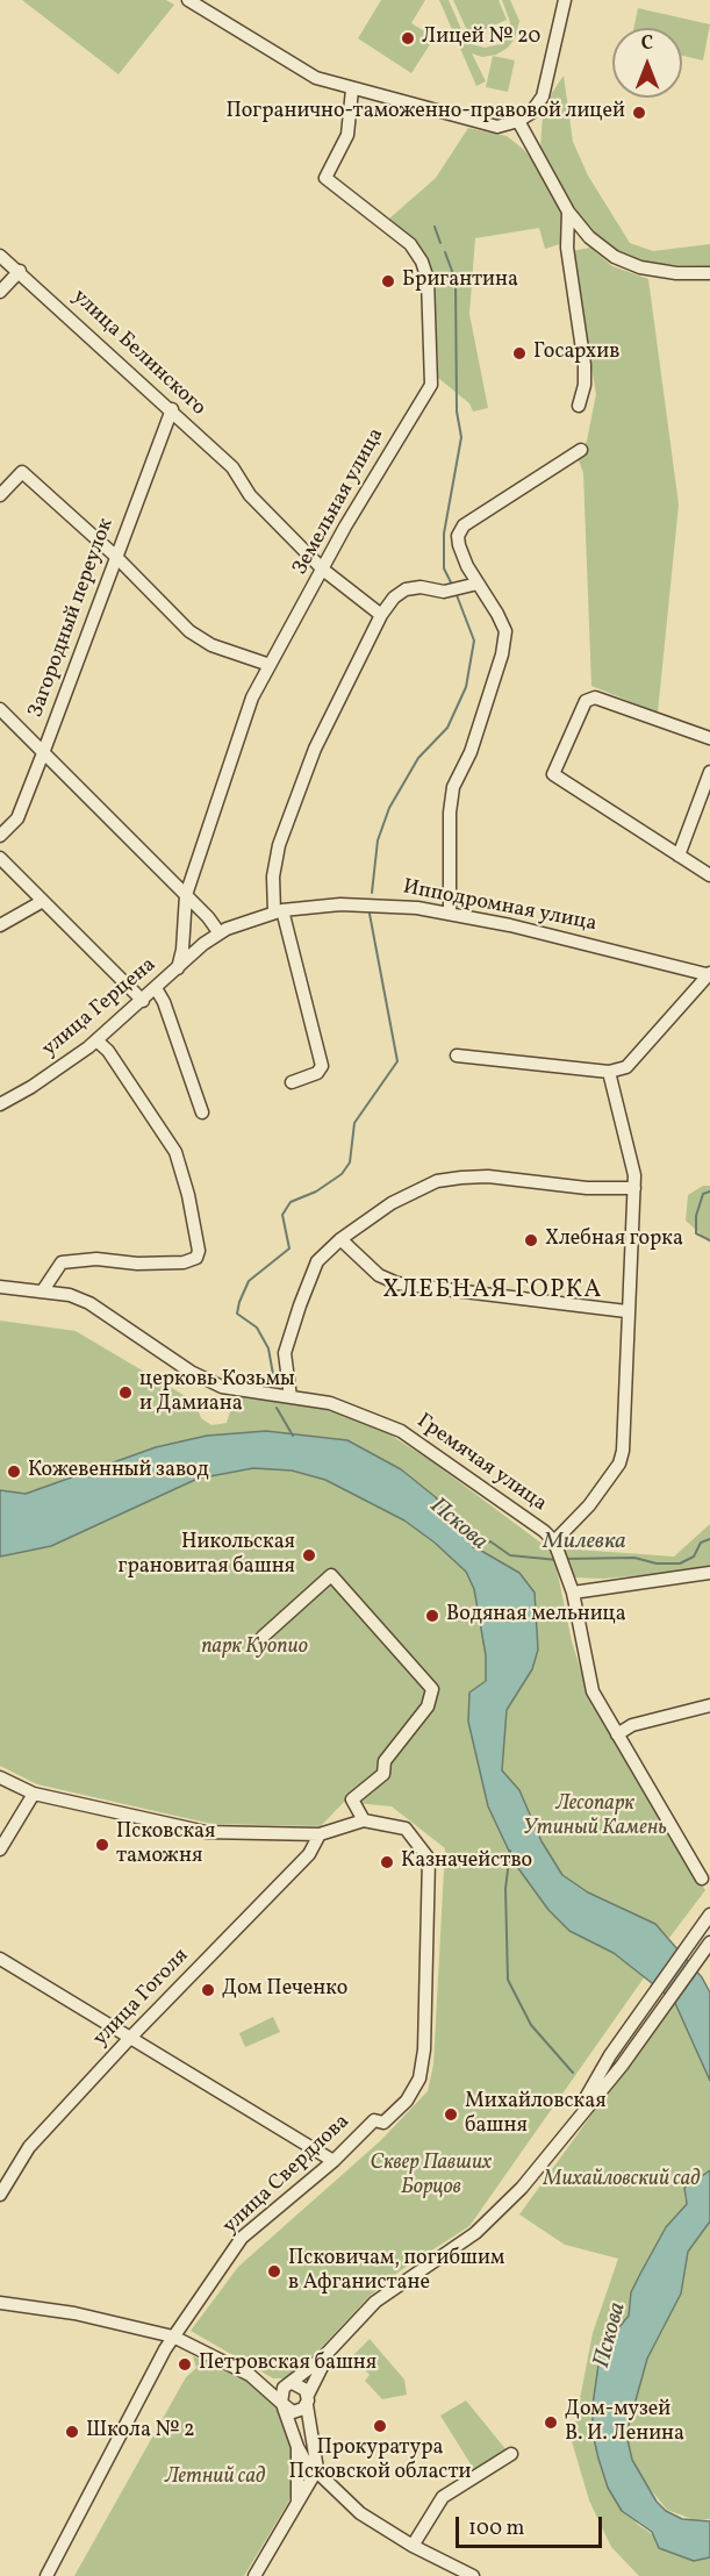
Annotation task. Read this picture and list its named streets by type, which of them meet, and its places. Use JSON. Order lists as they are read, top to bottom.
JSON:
{
  "streets": {
    "street": [
      "улица Белинского",
      "Земельная улица",
      "Загородный переулок",
      "Ипподромная улица",
      "улица Герцена",
      "Гремячая улица",
      "улица Гоголя",
      "улица Свердлова"
    ]
  },
  "crossings": [
    ["улица Белинского", "Земельная улица"],
    ["улица Белинского", "Загородный переулок"],
    ["Земельная улица", "улица Герцена"],
    ["Ипподромная улица", "улица Герцена"]
  ],
  "districts": ["ХЛЕБНАЯ ГОРКА"],
  "water": ["Пскова", "Милевка"],
  "parks": [
    "парк Куопио",
    "Лесопарк Утиный Камень",
    "Сквер Павших Борцов",
    "Михайловский сад",
    "Летний сад"
  ],
  "places": [
    "Лицей № 20",
    "Погранично-таможенно-правовой лицей",
    "Бригантина",
    "Госархив",
    "Хлебная горка",
    "церковь Козьмы и Дамиана",
    "Кожевенный завод",
    "Никольская грановитая башня",
    "Водяная мельница",
    "Псковская таможня",
    "Казначейство",
    "Дом Печенко",
    "Михайловская башня",
    "Псковичам, погибшим в Афганистане",
    "Петровская башня",
    "Дом-музей В. И. Ленина",
    "Прокуратура Псковской области",
    "Школа № 2"
  ],
  "scale_bar": "100 m",
  "north": "top"
}
